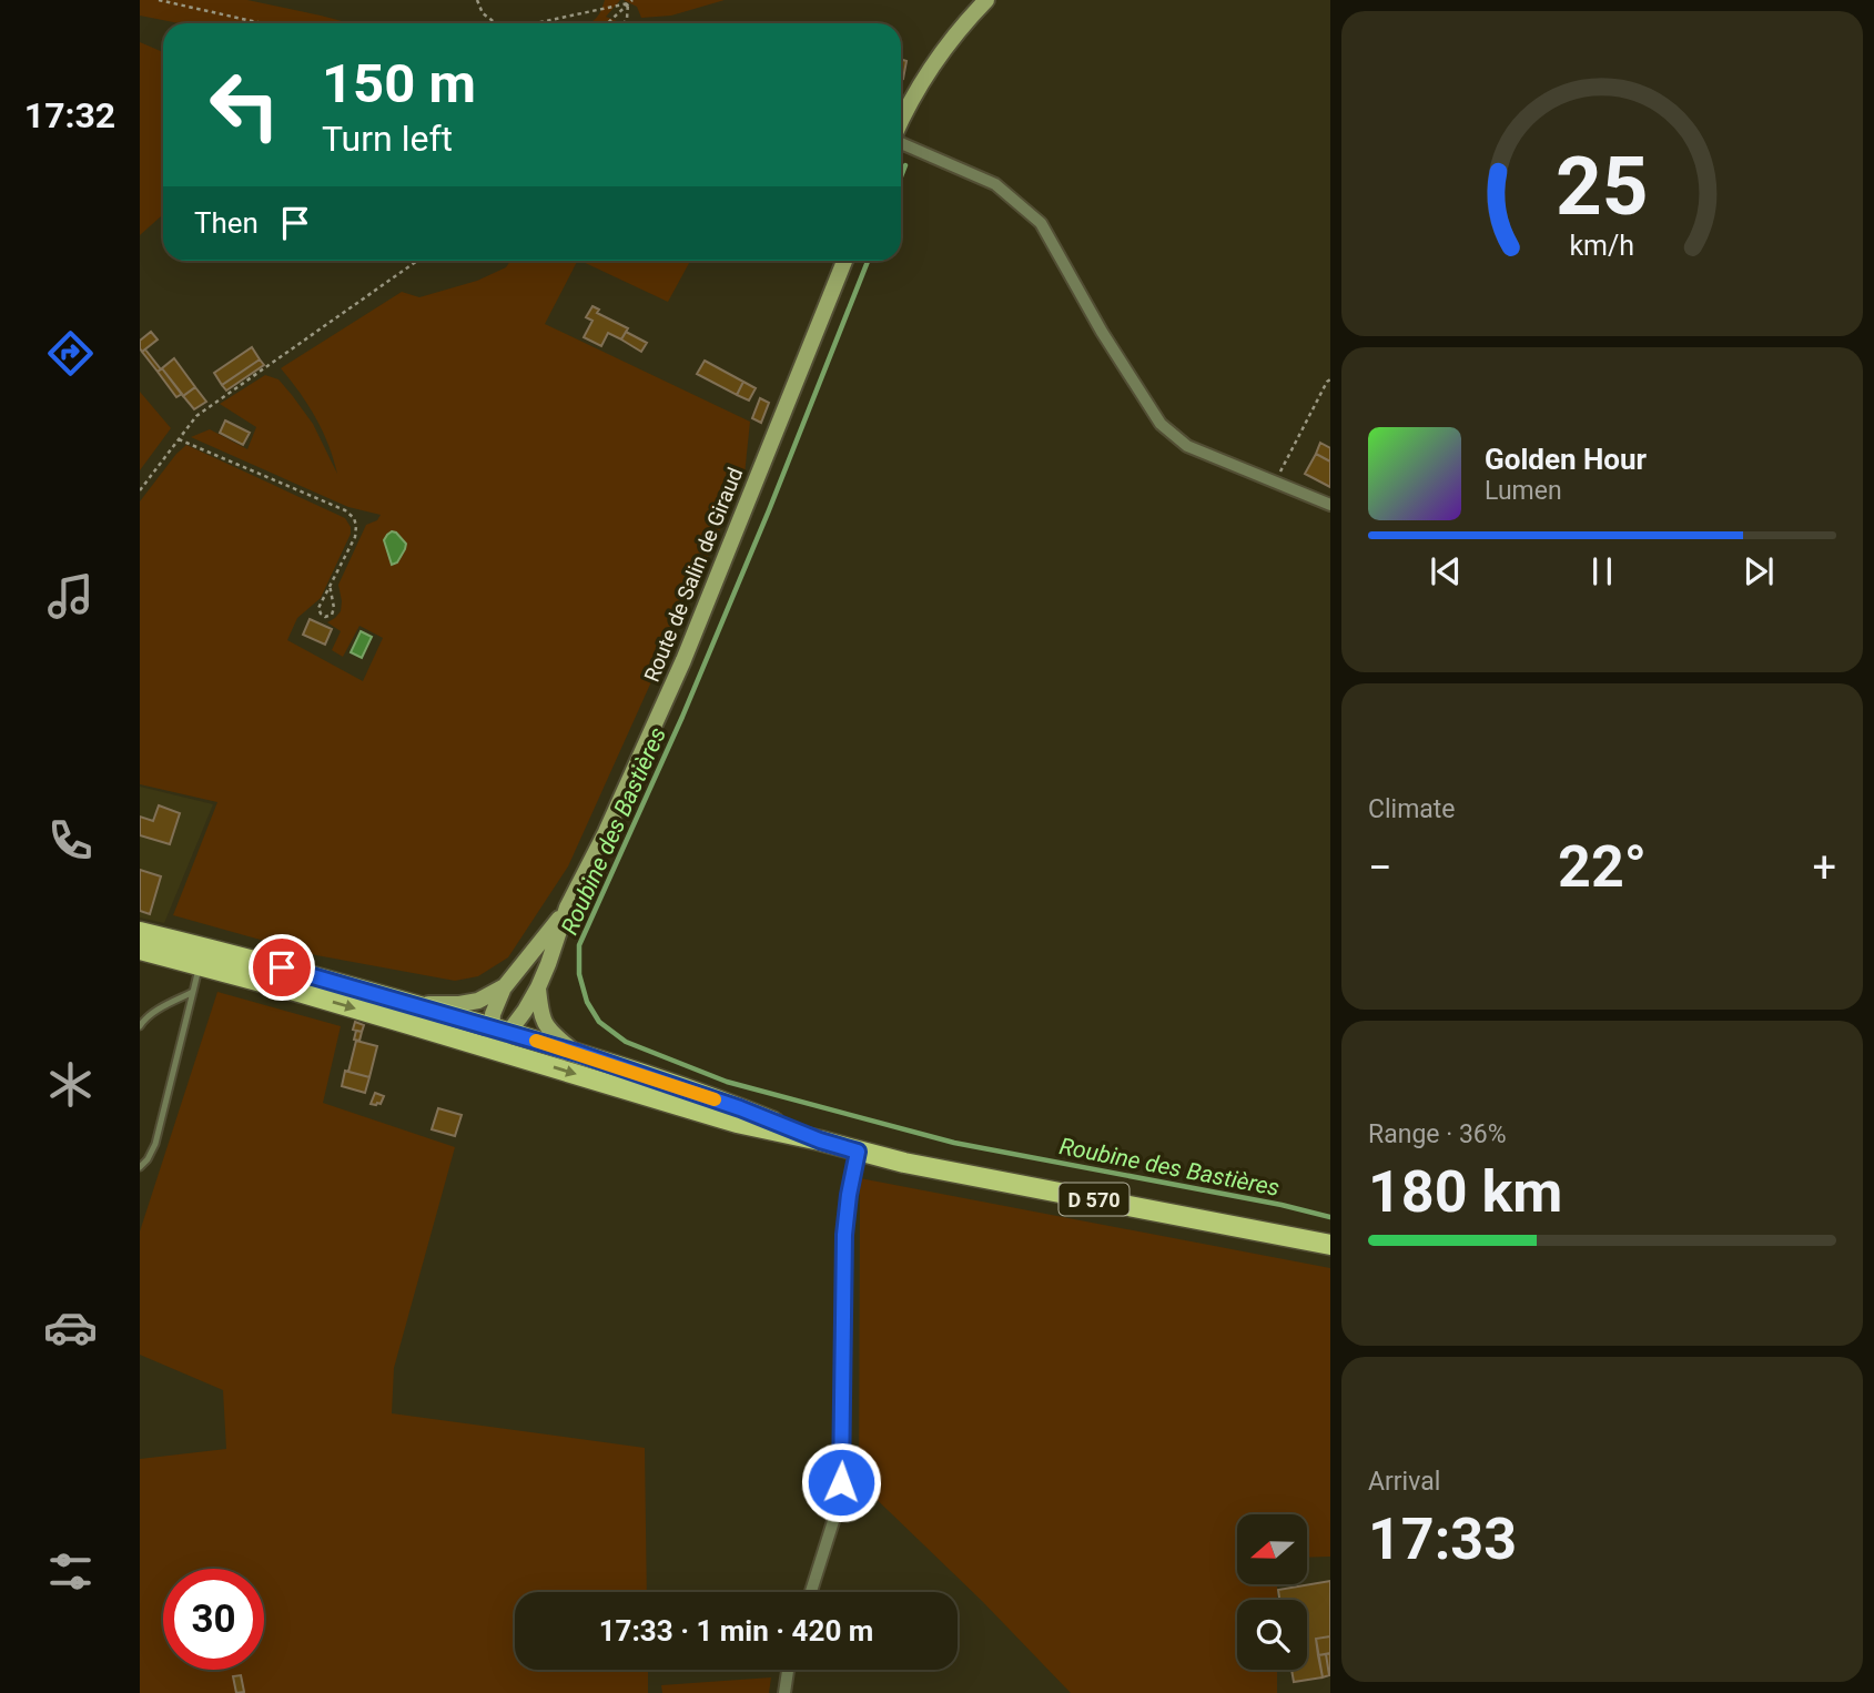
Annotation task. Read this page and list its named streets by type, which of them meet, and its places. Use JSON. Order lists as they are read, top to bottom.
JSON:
{
  "streets": {
    "main road": ["Route de Salin de Giraud", "D 570"]
  },
  "crossings": [
    ["Route de Salin de Giraud", "D 570"]
  ],
  "water": ["Roubine des Bastières"],
  "north": "left",
  "page": {
    "tabs": "17:32",
    "turn": ["150 m", "Turn left"],
    "then": "Then",
    "song": ["Golden Hour", "Lumen"],
    "tile": [
      "Climate",
      ["Range · 36%", "180 km"],
      ["Arrival", "17:33"]
    ],
    "heat": ["−", "22°", "+"],
    "limit": "30",
    "trip": "17:33 · 1 min · 420 m",
    "gauge": ["25", "km/h"]
  }
}
